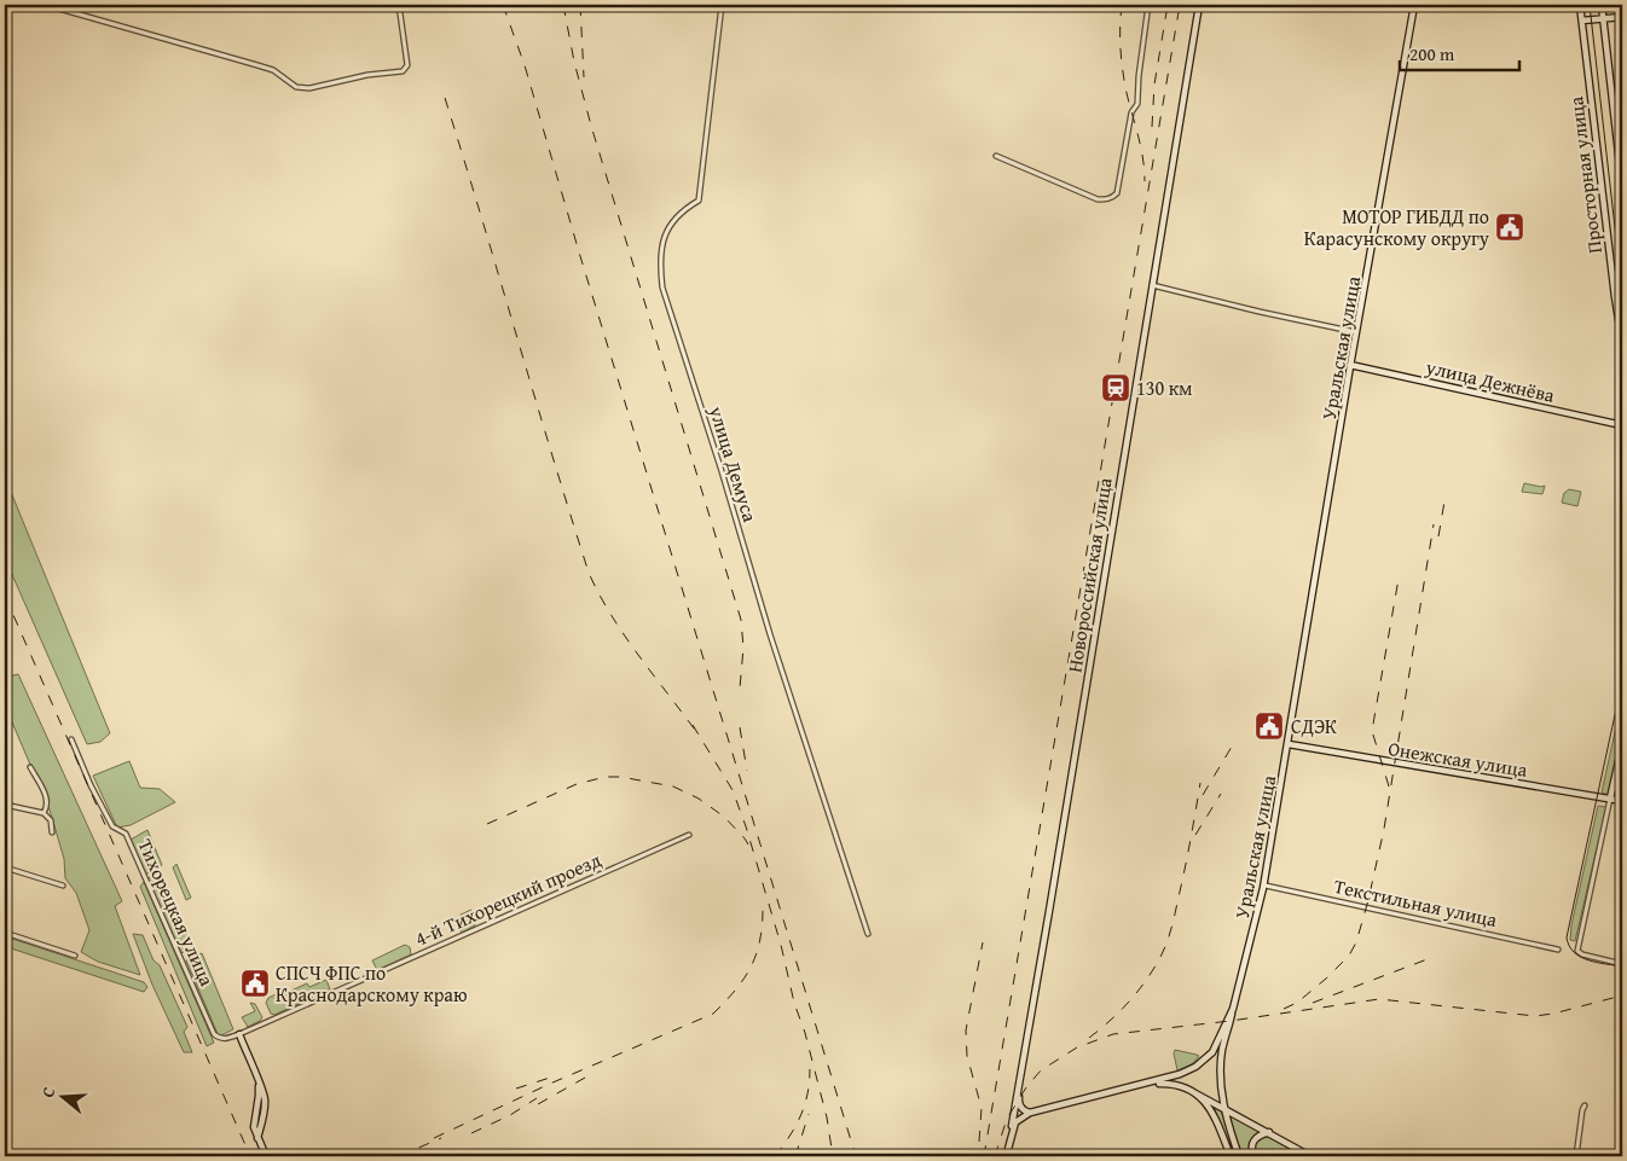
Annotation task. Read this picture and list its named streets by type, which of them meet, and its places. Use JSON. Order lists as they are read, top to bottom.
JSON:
{
  "streets": {
    "street": [
      "Просторная улица",
      "Уральская улица",
      "улица Дежнёва",
      "улица Демуса",
      "Новороссийская улица",
      "Онежская улица",
      "4-й Тихорецкий проезд",
      "Текстильная улица",
      "Тихорецкая улица"
    ]
  },
  "crossings": [
    ["Уральская улица", "улица Дежнёва"],
    ["Уральская улица", "Онежская улица"],
    ["Уральская улица", "Текстильная улица"],
    ["4-й Тихорецкий проезд", "Тихорецкая улица"]
  ],
  "places": {
    "public building": ["МОТОР ГИБДД по Карасунскому округу", "СДЭК", "СПСЧ ФПС по Краснодарскому краю"],
    "station": ["130 км"]
  },
  "scale_bar": "200 m",
  "north": "left"
}
